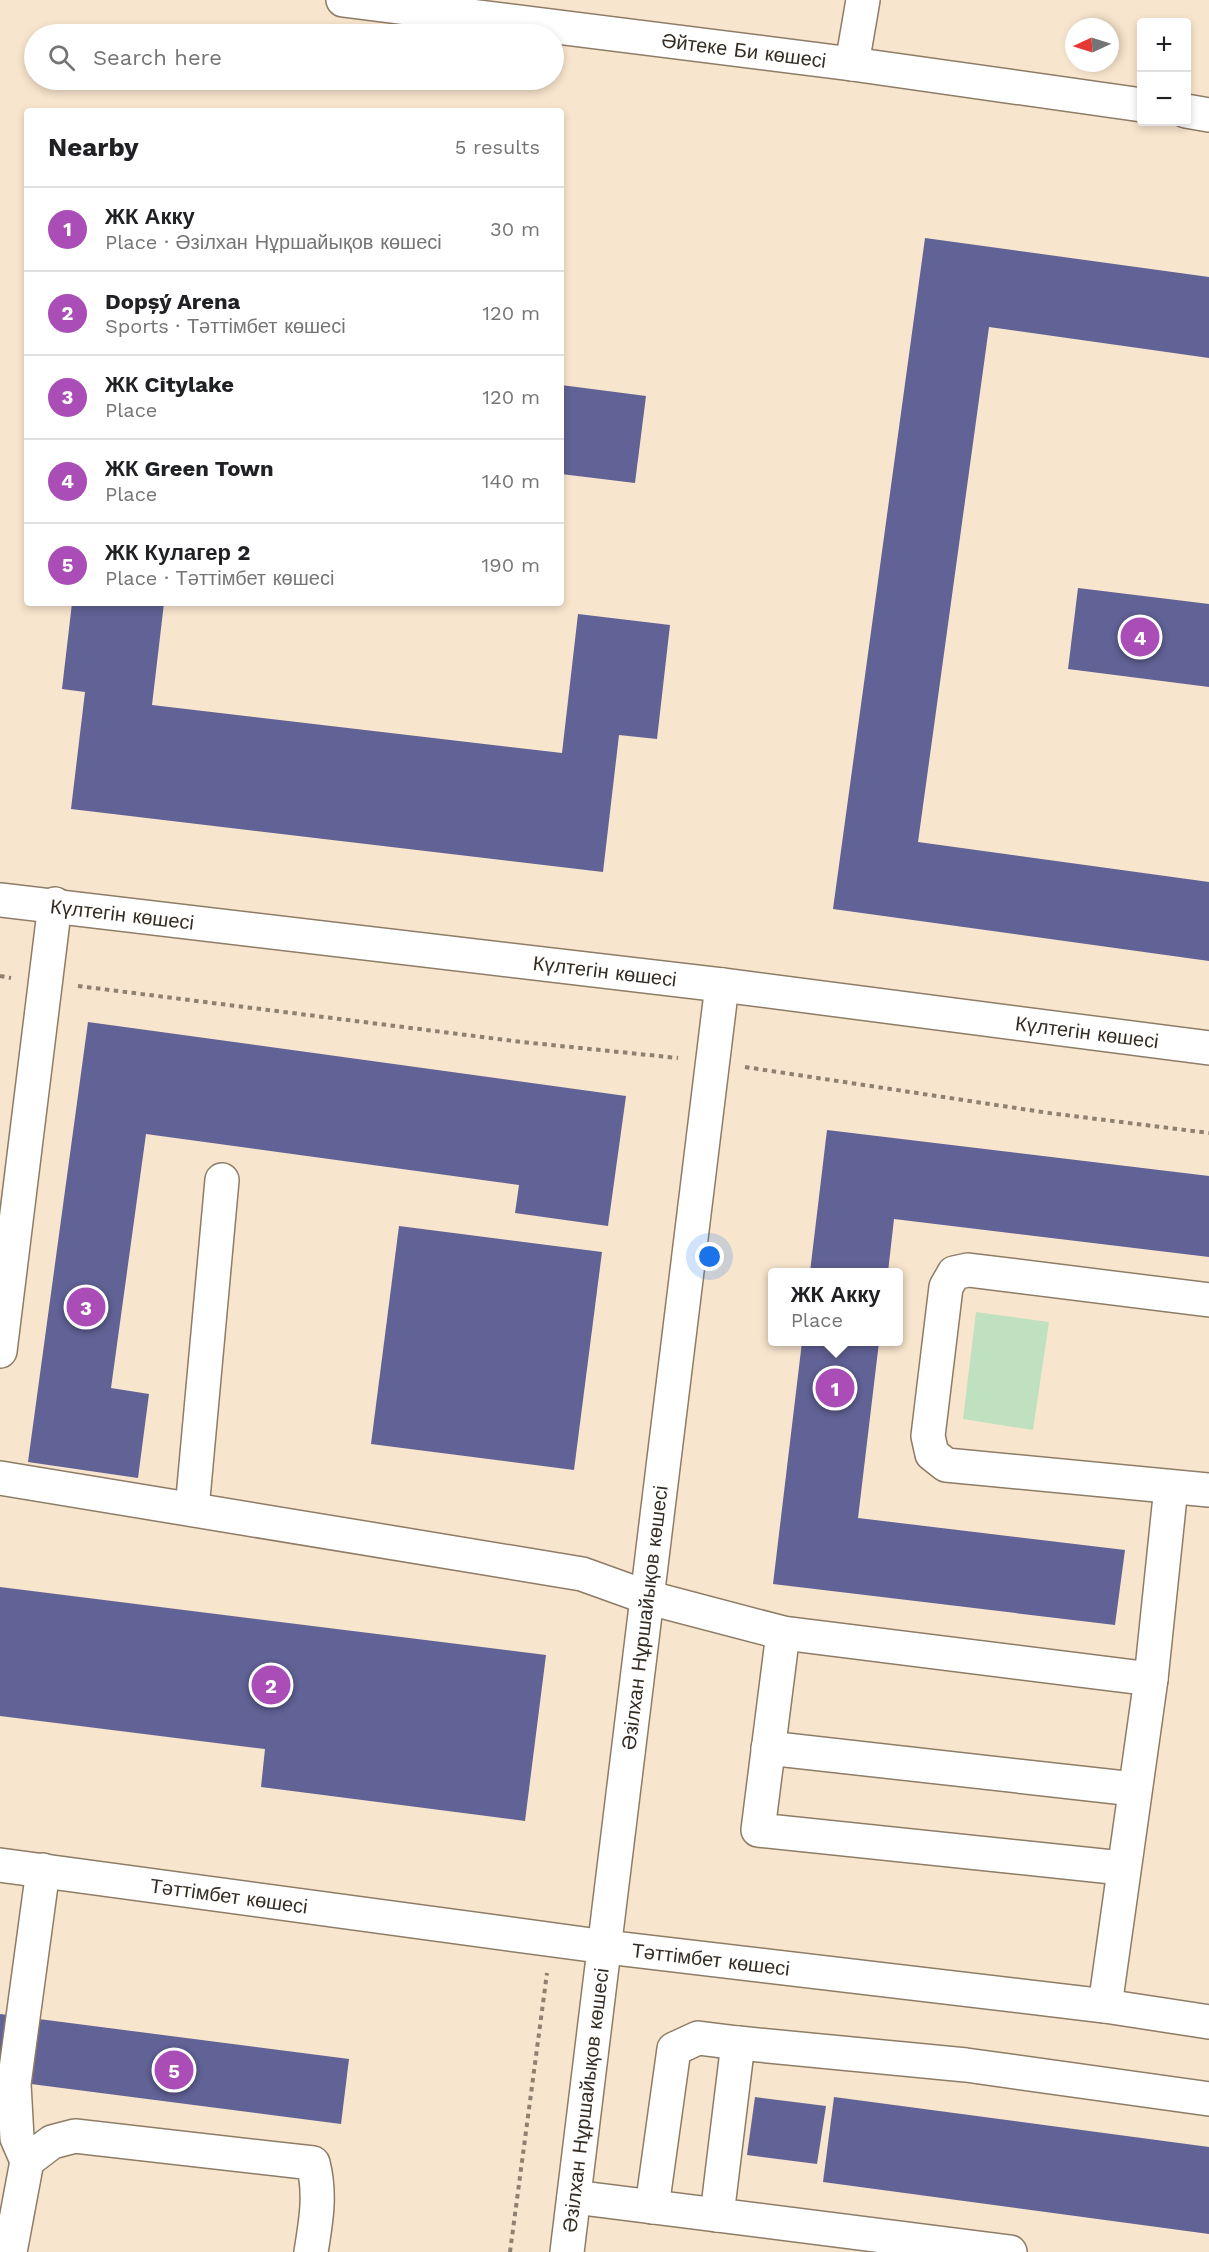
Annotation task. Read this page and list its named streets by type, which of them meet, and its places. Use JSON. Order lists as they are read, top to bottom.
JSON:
{
  "streets": {
    "street": [
      "Әйтеке Би көшесі",
      "Күлтегін көшесі",
      "Әзілхан Нұршайықов көшесі",
      "Тәттімбет көшесі"
    ]
  },
  "crossings": [
    ["Күлтегін көшесі", "Әзілхан Нұршайықов көшесі"],
    ["Әзілхан Нұршайықов көшесі", "Тәттімбет көшесі"]
  ],
  "north": "left",
  "page": {
    "map_buttons": ["+", "−"],
    "search": "Search here",
    "heading": ["Nearby", "5 results"],
    "list": [
      {
        "mark": "1",
        "name": "ЖК Акку",
        "note": "Place · Әзілхан Нұршайықов көшесі",
        "value": "30 m"
      },
      {
        "mark": "2",
        "name": "Dopșý Arena",
        "note": "Sports · Тәттімбет көшесі",
        "value": "120 m"
      },
      {
        "mark": "3",
        "name": "ЖК Citylake",
        "note": "Place",
        "value": "120 m"
      },
      {
        "mark": "4",
        "name": "ЖК Green Town",
        "note": "Place",
        "value": "140 m"
      },
      {
        "mark": "5",
        "name": "ЖК Кулагер 2",
        "note": "Place · Тәттімбет көшесі",
        "value": "190 m"
      }
    ],
    "pins": [
      "4",
      "3",
      "1",
      "2",
      "5"
    ],
    "popup": ["ЖК Акку", "Place"]
  }
}
